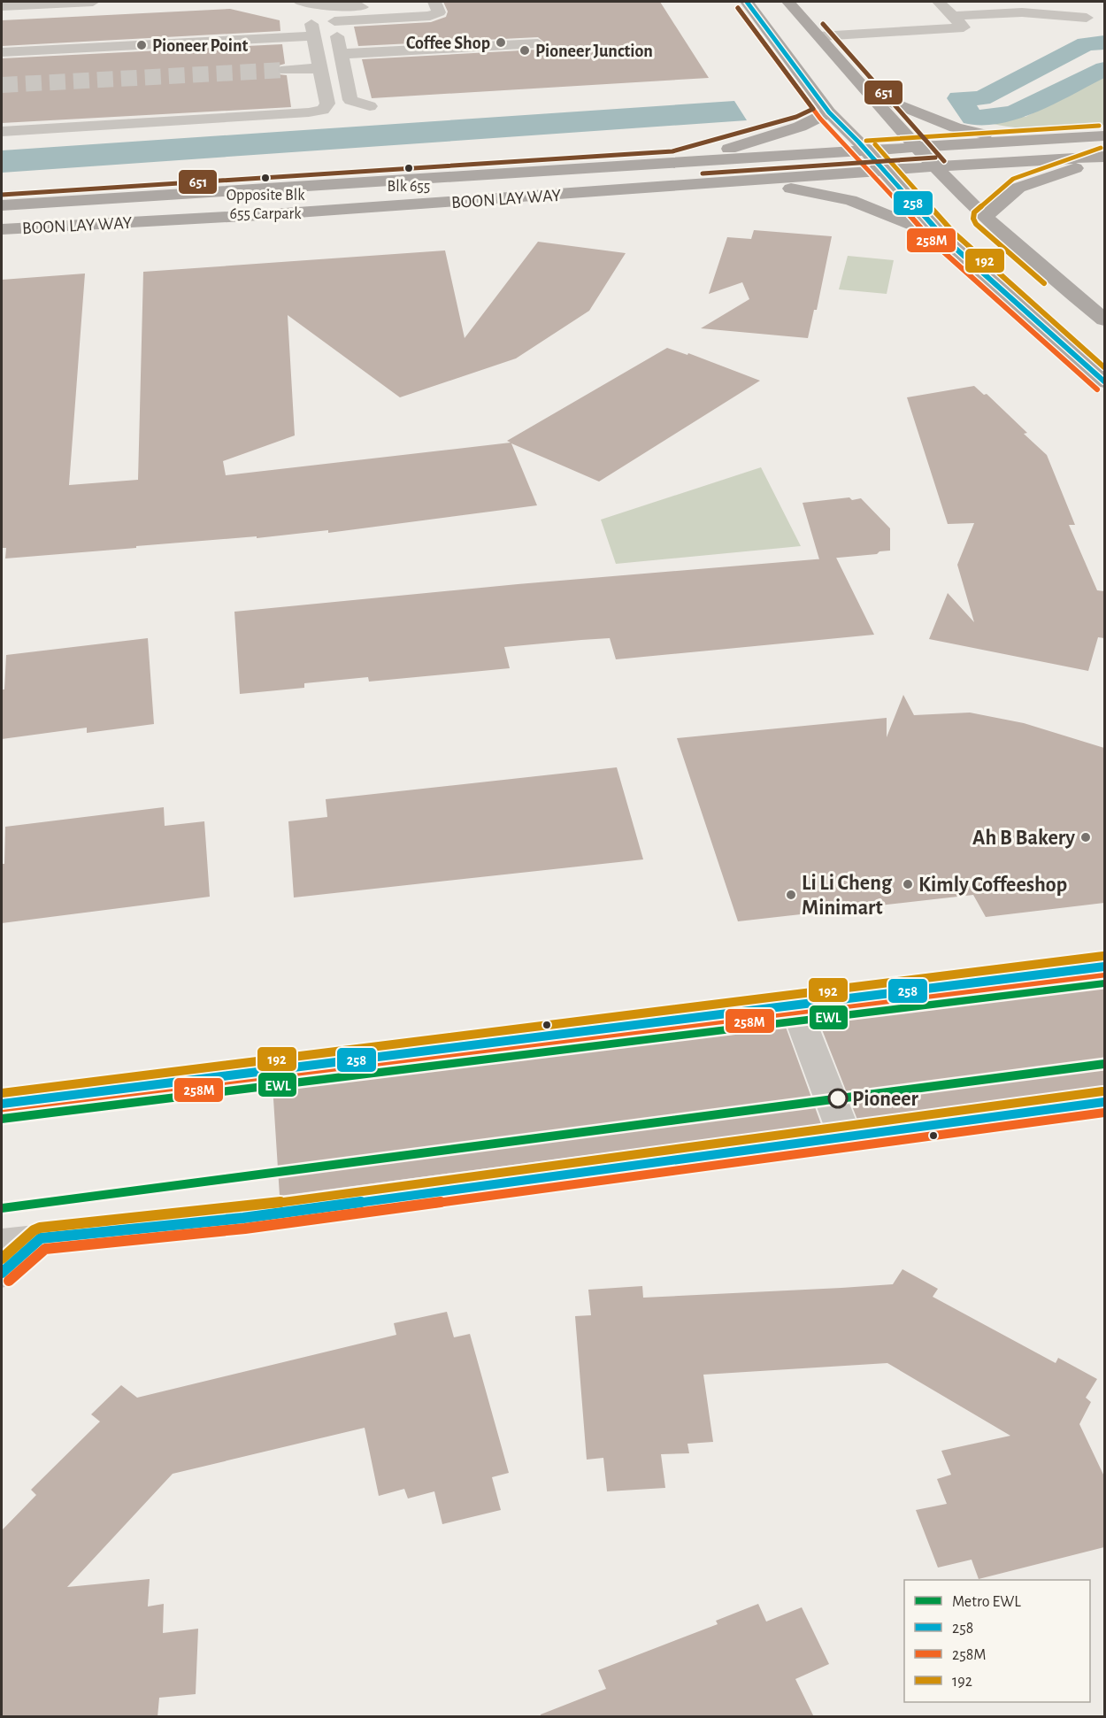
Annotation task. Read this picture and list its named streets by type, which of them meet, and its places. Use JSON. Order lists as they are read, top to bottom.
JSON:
{
  "streets": {
    "main road": ["BOON LAY WAY"]
  },
  "places": [
    "Coffee Shop",
    "Pioneer Point",
    "Pioneer Junction",
    "Blk 655",
    "Opposite Blk 655 Carpark",
    "Ah B Bakery",
    "Kimly Coffeeshop",
    "Li Li Cheng Minimart",
    "Pioneer"
  ],
  "lines": [
    "transit line 258",
    "transit line 258M",
    "transit line 651",
    "transit line 192",
    "metro line EWL"
  ],
  "legend": [
    "Metro EWL",
    "258",
    "258M",
    "192"
  ]
}
